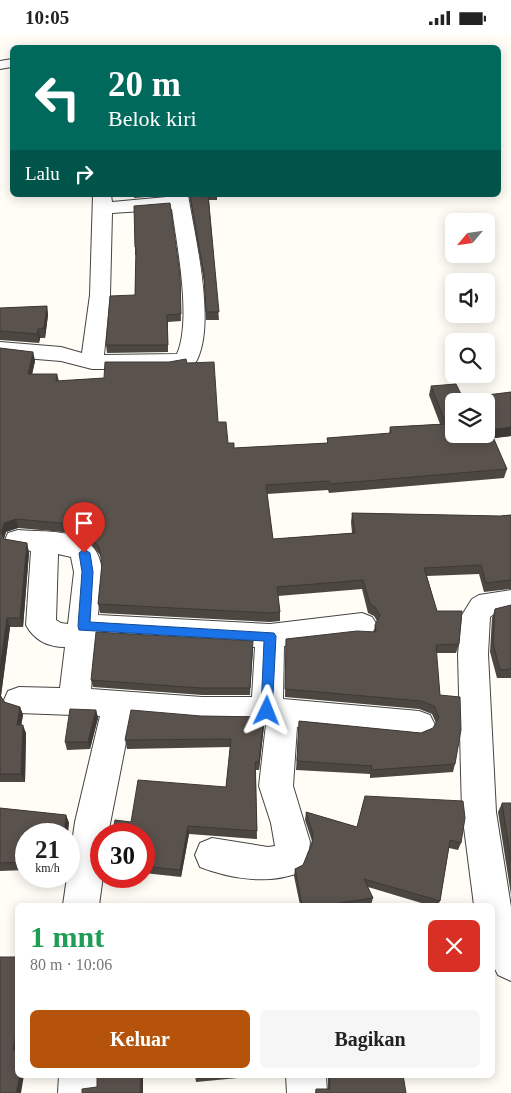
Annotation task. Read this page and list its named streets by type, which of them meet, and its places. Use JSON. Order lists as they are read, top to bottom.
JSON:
{
  "north": "bottom left",
  "page": {
    "status": "10:05",
    "turn": ["20 m", "Belok kiri"],
    "then": "Lalu",
    "speed": "21 km/h",
    "limit": "30",
    "heading": ["1 mnt", "80 m · 10:06"],
    "buttons": ["Keluar", "Bagikan"]
  }
}
